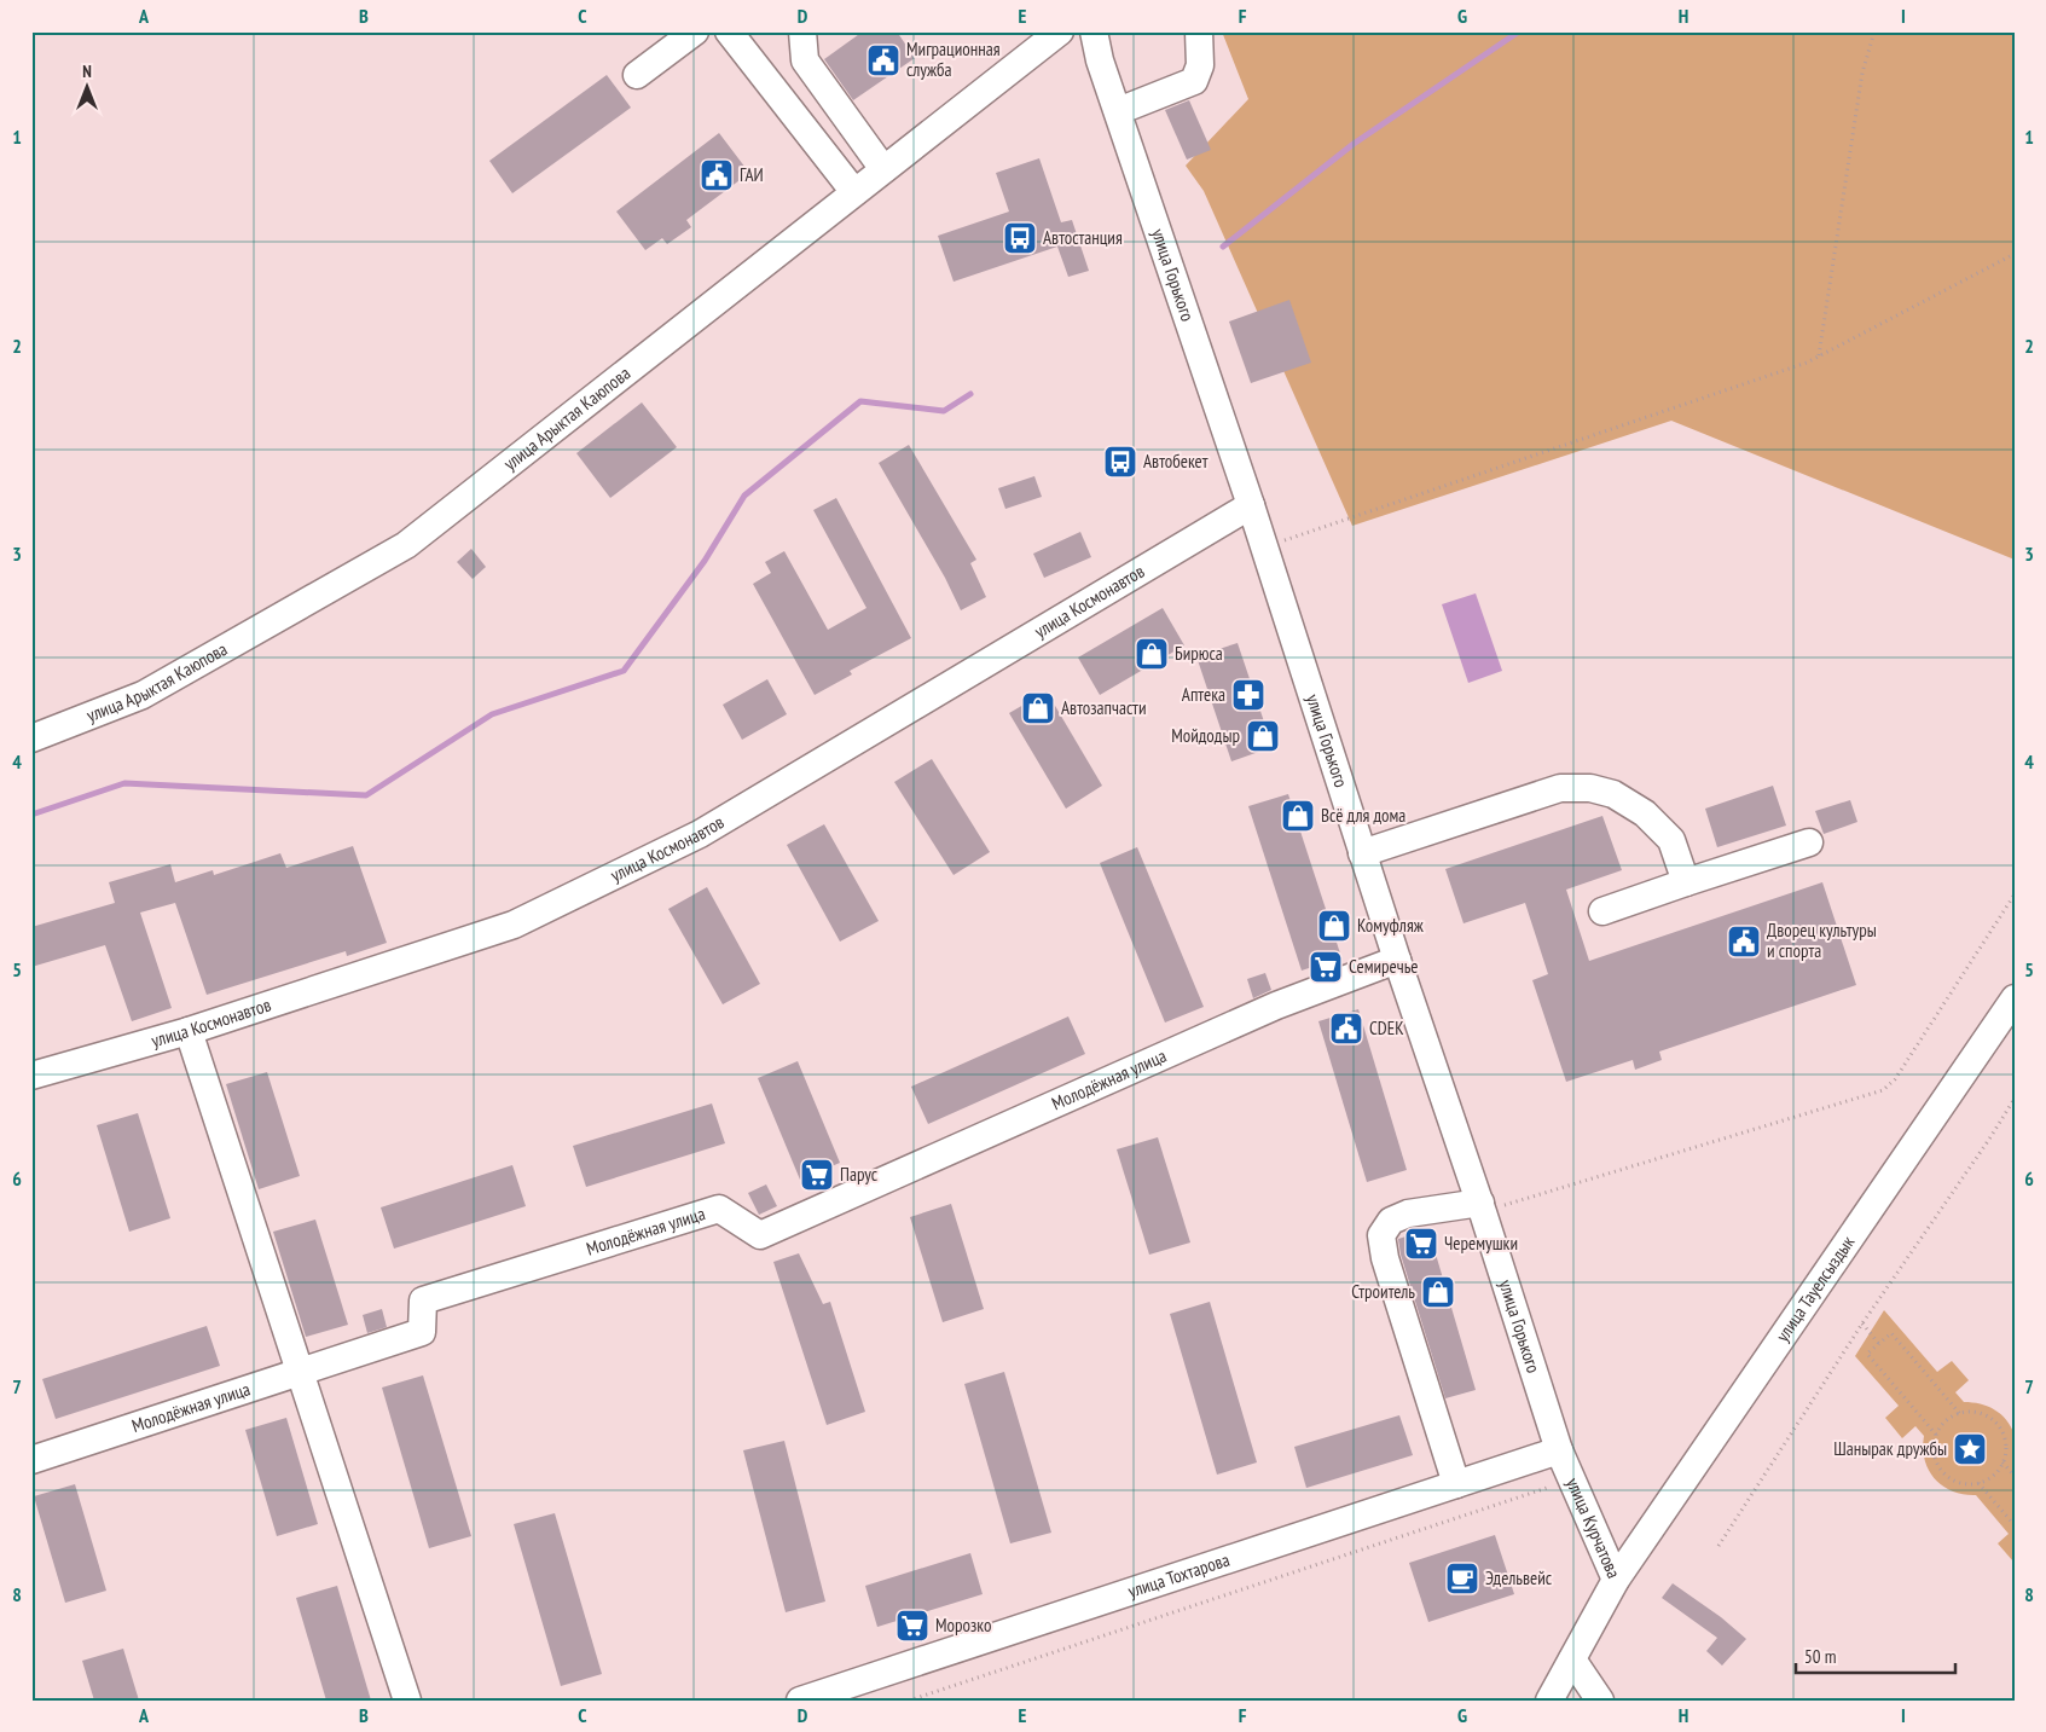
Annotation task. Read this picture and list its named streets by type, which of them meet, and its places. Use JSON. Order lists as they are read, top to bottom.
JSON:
{
  "streets": {
    "street": [
      "улица Горького",
      "улица Арыктая Каюпова",
      "улица Космонавтов",
      "Молодёжная улица",
      "улица Тауелсыздык",
      "улица Курчатова",
      "улица Тохтарова"
    ]
  },
  "crossings": [
    ["улица Горького", "улица Космонавтов"],
    ["улица Горького", "Молодёжная улица"],
    ["улица Горького", "улица Курчатова"],
    ["улица Горького", "улица Тохтарова"],
    ["улица Тауелсыздык", "улица Курчатова"],
    ["улица Курчатова", "улица Тохтарова"]
  ],
  "places": {
    "public building": [
      "Миграционная служба",
      "ГАИ",
      "Дворец культуры и спорта",
      "CDEK"
    ],
    "bus stop": ["Автостанция", "Автобекет"],
    "shop": [
      "Бирюса",
      "Автозапчасти",
      "Мойдодыр",
      "Всё для дома",
      "Комуфляж",
      "Строитель"
    ],
    "pharmacy": ["Аптека"],
    "supermarket": [
      "Семиречье",
      "Парус",
      "Черемушки",
      "Морозко"
    ],
    "place": ["Шанырак дружбы"],
    "cafe": ["Эдельвейс"]
  },
  "scale_bar": "50 m",
  "north": "top",
  "grid": {
    "columns": [
      "A",
      "B",
      "C",
      "D",
      "E",
      "F",
      "G",
      "H",
      "I"
    ],
    "rows": [
      "1",
      "2",
      "3",
      "4",
      "5",
      "6",
      "7",
      "8"
    ]
  }
}
